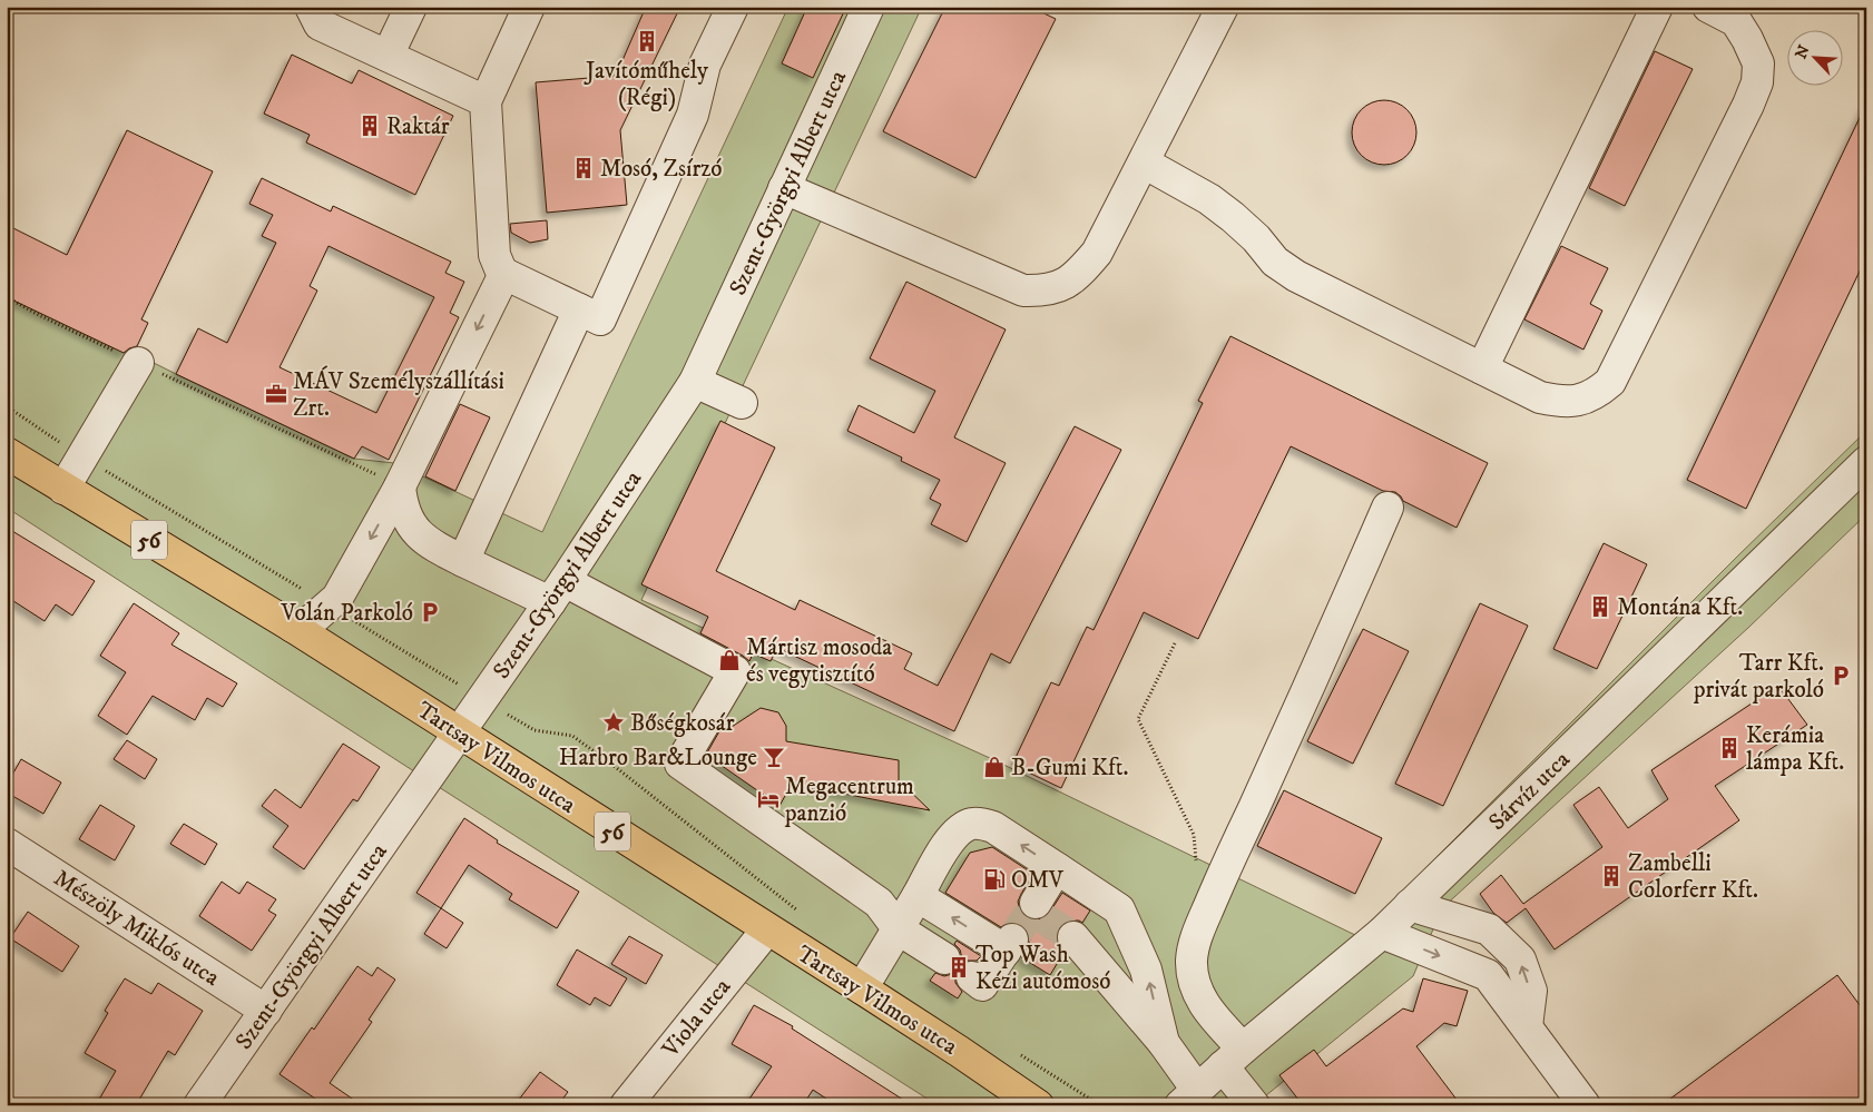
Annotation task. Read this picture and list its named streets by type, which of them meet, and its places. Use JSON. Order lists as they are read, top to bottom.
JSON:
{
  "streets": {
    "main road": ["56", "Tartsay Vilmos utca"],
    "street": [
      "Szent-Györgyi Albert utca",
      "Sárvíz utca",
      "Mészöly Miklós utca",
      "Viola utca"
    ]
  },
  "crossings": [
    ["Szent-Györgyi Albert utca", "Tartsay Vilmos utca"],
    ["Szent-Györgyi Albert utca", "Mészöly Miklós utca"],
    ["Tartsay Vilmos utca", "Viola utca"]
  ],
  "places": {
    "building": [
      "Javítóműhely (Régi)",
      "Raktár",
      "Mosó, Zsírzó",
      "Montána Kft.",
      "Kerámia lámpa Kft.",
      "Zambelli Colorferr Kft.",
      "Top Wash Kézi autómosó"
    ],
    "office": ["MÁV Személyszállítási Zrt."],
    "parking": ["Volán Parkoló", "Tarr Kft. privát parkoló"],
    "shop": ["Mártisz mosoda és vegytisztító", "B-Gumi Kft."],
    "place": ["Bőségkosár"],
    "bar": ["Harbro Bar&Lounge"],
    "hotel": ["Megacentrum panzió"],
    "fuel station": ["OMV"]
  },
  "north": "top left"
}
